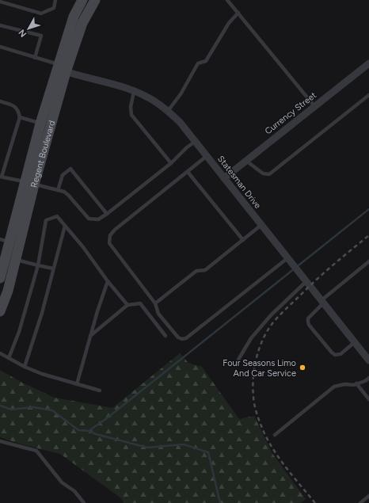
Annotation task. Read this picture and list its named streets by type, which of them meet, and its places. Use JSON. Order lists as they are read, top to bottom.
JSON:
{
  "streets": {
    "street": ["Currency Street", "Regent Boulevard", "Statesman Drive"]
  },
  "crossings": [
    ["Currency Street", "Statesman Drive"],
    ["Regent Boulevard", "Statesman Drive"]
  ],
  "places": ["Four Seasons Limo And Car Service"],
  "north": "bottom left"
}
